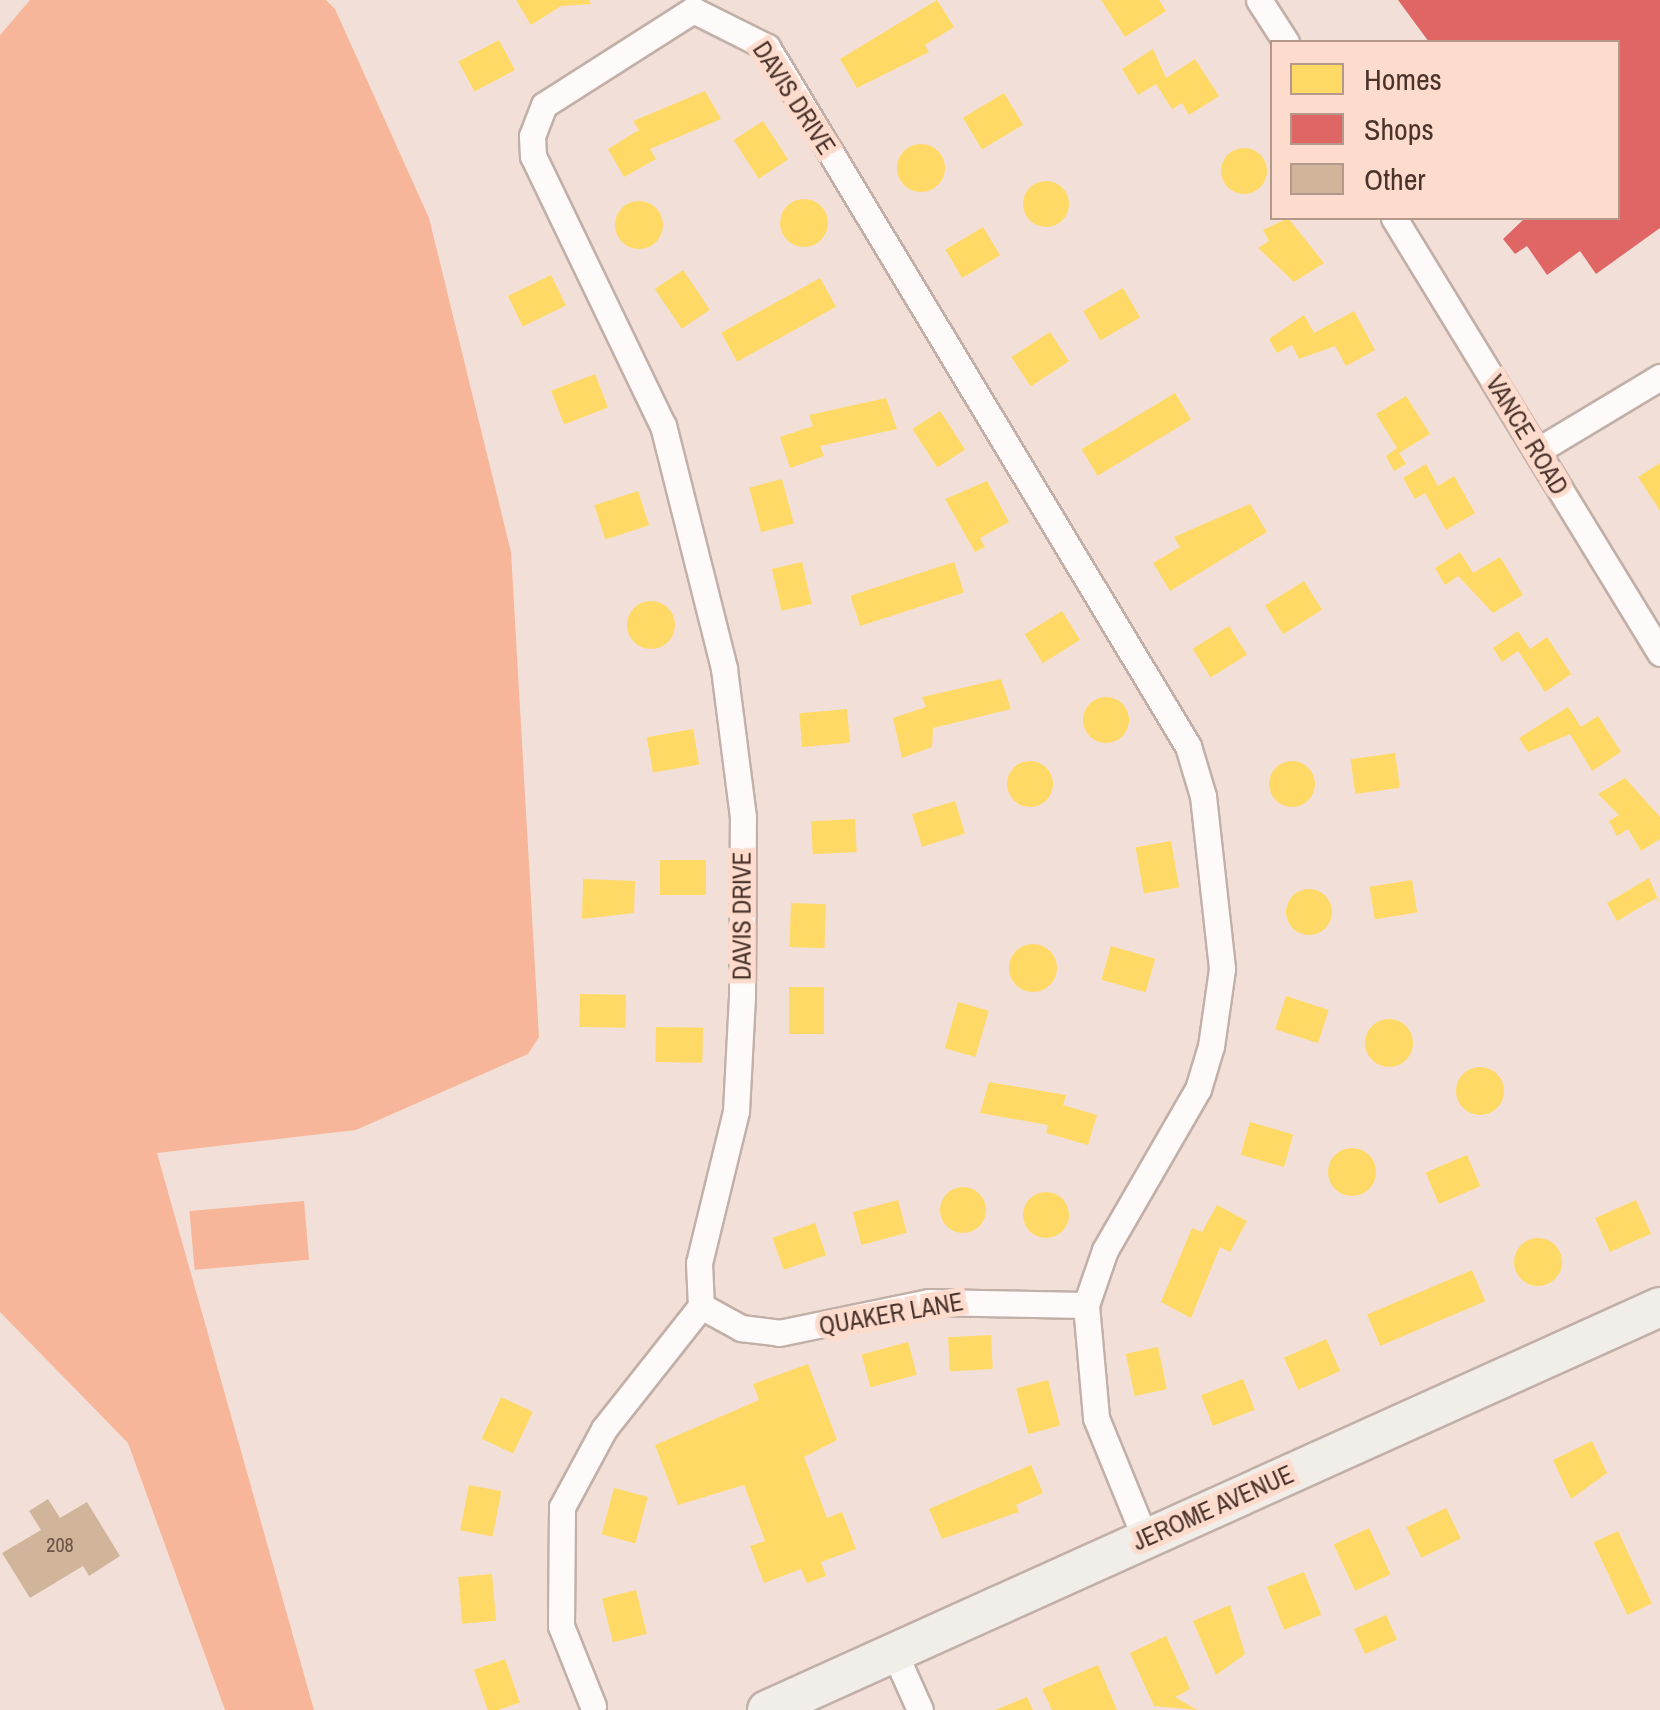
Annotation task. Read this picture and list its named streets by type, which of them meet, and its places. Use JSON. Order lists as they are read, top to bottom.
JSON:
{
  "streets": {
    "main road": ["JEROME AVENUE"],
    "street": ["DAVIS DRIVE", "VANCE ROAD", "QUAKER LANE"]
  },
  "crossings": [
    ["DAVIS DRIVE", "QUAKER LANE"],
    ["DAVIS DRIVE", "JEROME AVENUE"]
  ],
  "house_numbers": ["208"],
  "legend": ["Homes", "Shops", "Other"]
}
